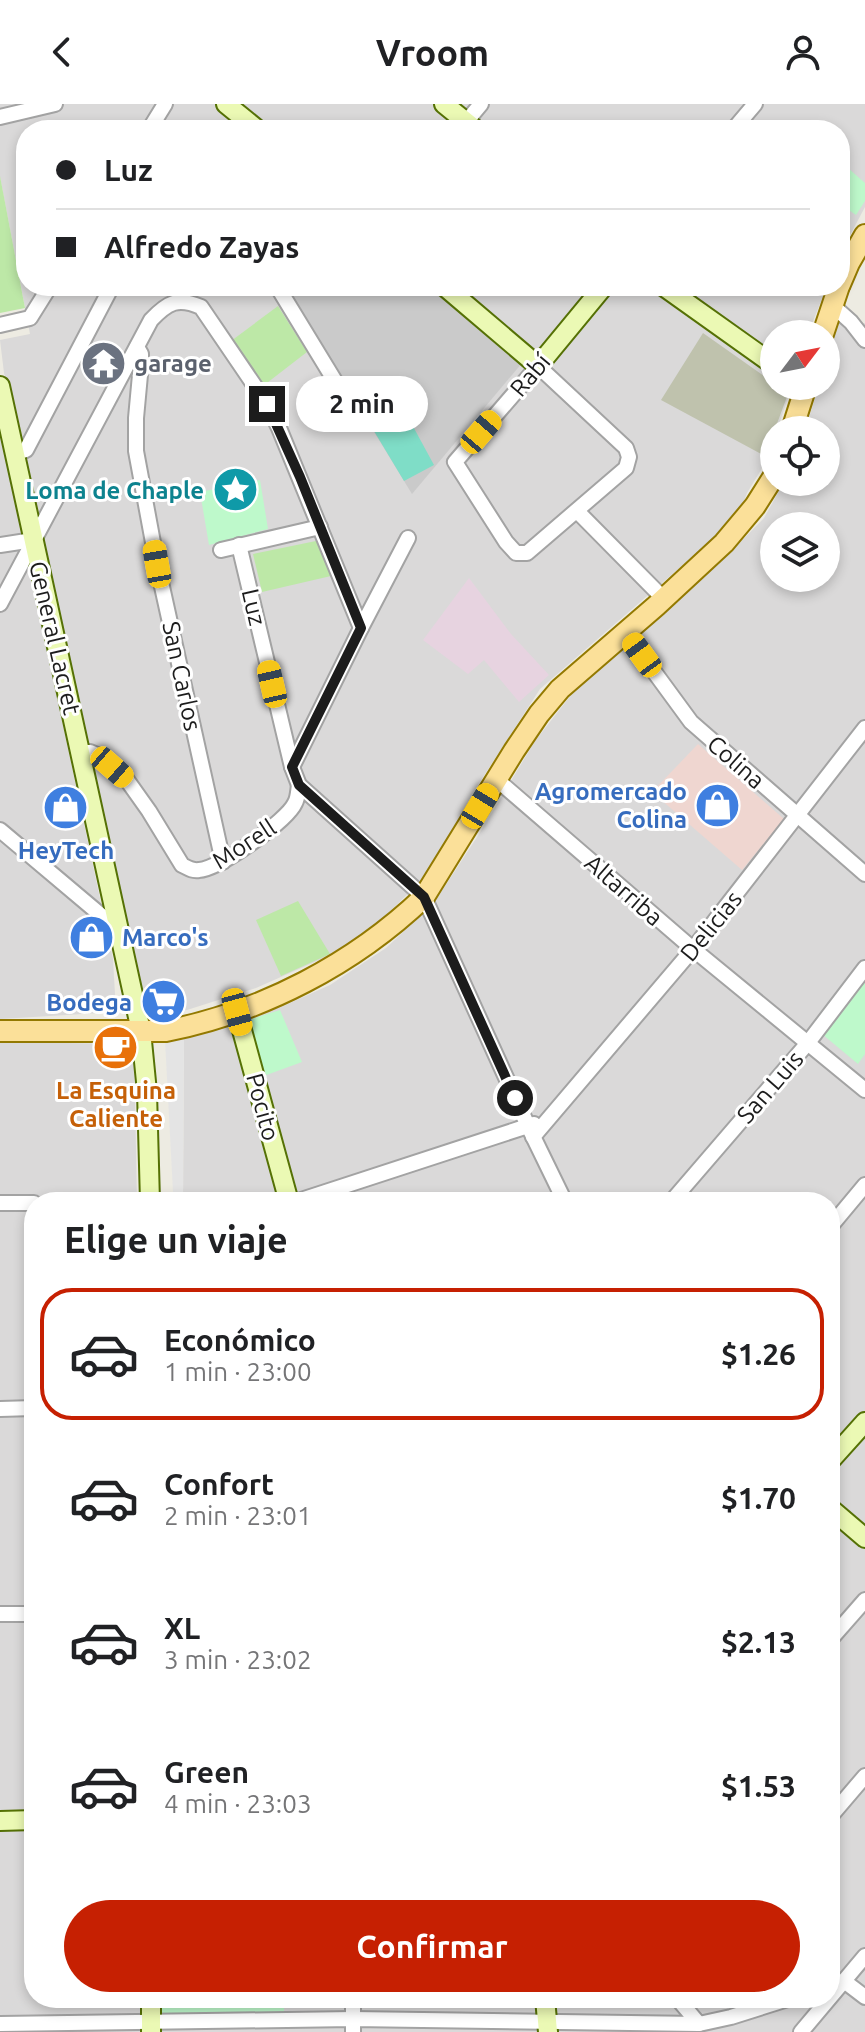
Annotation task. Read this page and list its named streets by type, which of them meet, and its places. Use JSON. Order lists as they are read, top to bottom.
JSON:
{
  "streets": {
    "main road": ["Rabí", "General Lacret", "Pocito"],
    "street": [
      "Luz",
      "San Carlos",
      "Colina",
      "Morell",
      "Altarriba",
      "Delicias",
      "San Luis"
    ]
  },
  "crossings": [
    ["Luz", "Morell"],
    ["Luz", "Delicias"],
    ["General Lacret", "Morell"],
    ["San Carlos", "Morell"],
    ["Colina", "Delicias"],
    ["Altarriba", "Delicias"],
    ["Altarriba", "San Luis"]
  ],
  "places": {
    "temple": ["garage"],
    "place": ["Loma de Chaple"],
    "shop": ["Agromercado Colina", "HeyTech", "Marco's"],
    "supermarket": ["Bodega"],
    "cafe": ["La Esquina Caliente"]
  },
  "north": "top right",
  "page": {
    "header": "Vroom",
    "banner": ["Luz", "Alfredo Zayas"],
    "bubble": "2 min",
    "heading": "Elige un viaje",
    "list": [
      {
        "name": "Económico",
        "note": "1 min · 23:00",
        "value": "$1.26"
      },
      {
        "name": "Confort",
        "note": "2 min · 23:01",
        "value": "$1.70"
      },
      {
        "name": "XL",
        "note": "3 min · 23:02",
        "value": "$2.13"
      },
      {
        "name": "Green",
        "note": "4 min · 23:03",
        "value": "$1.53"
      }
    ],
    "buttons": "Confirmar"
  }
}
